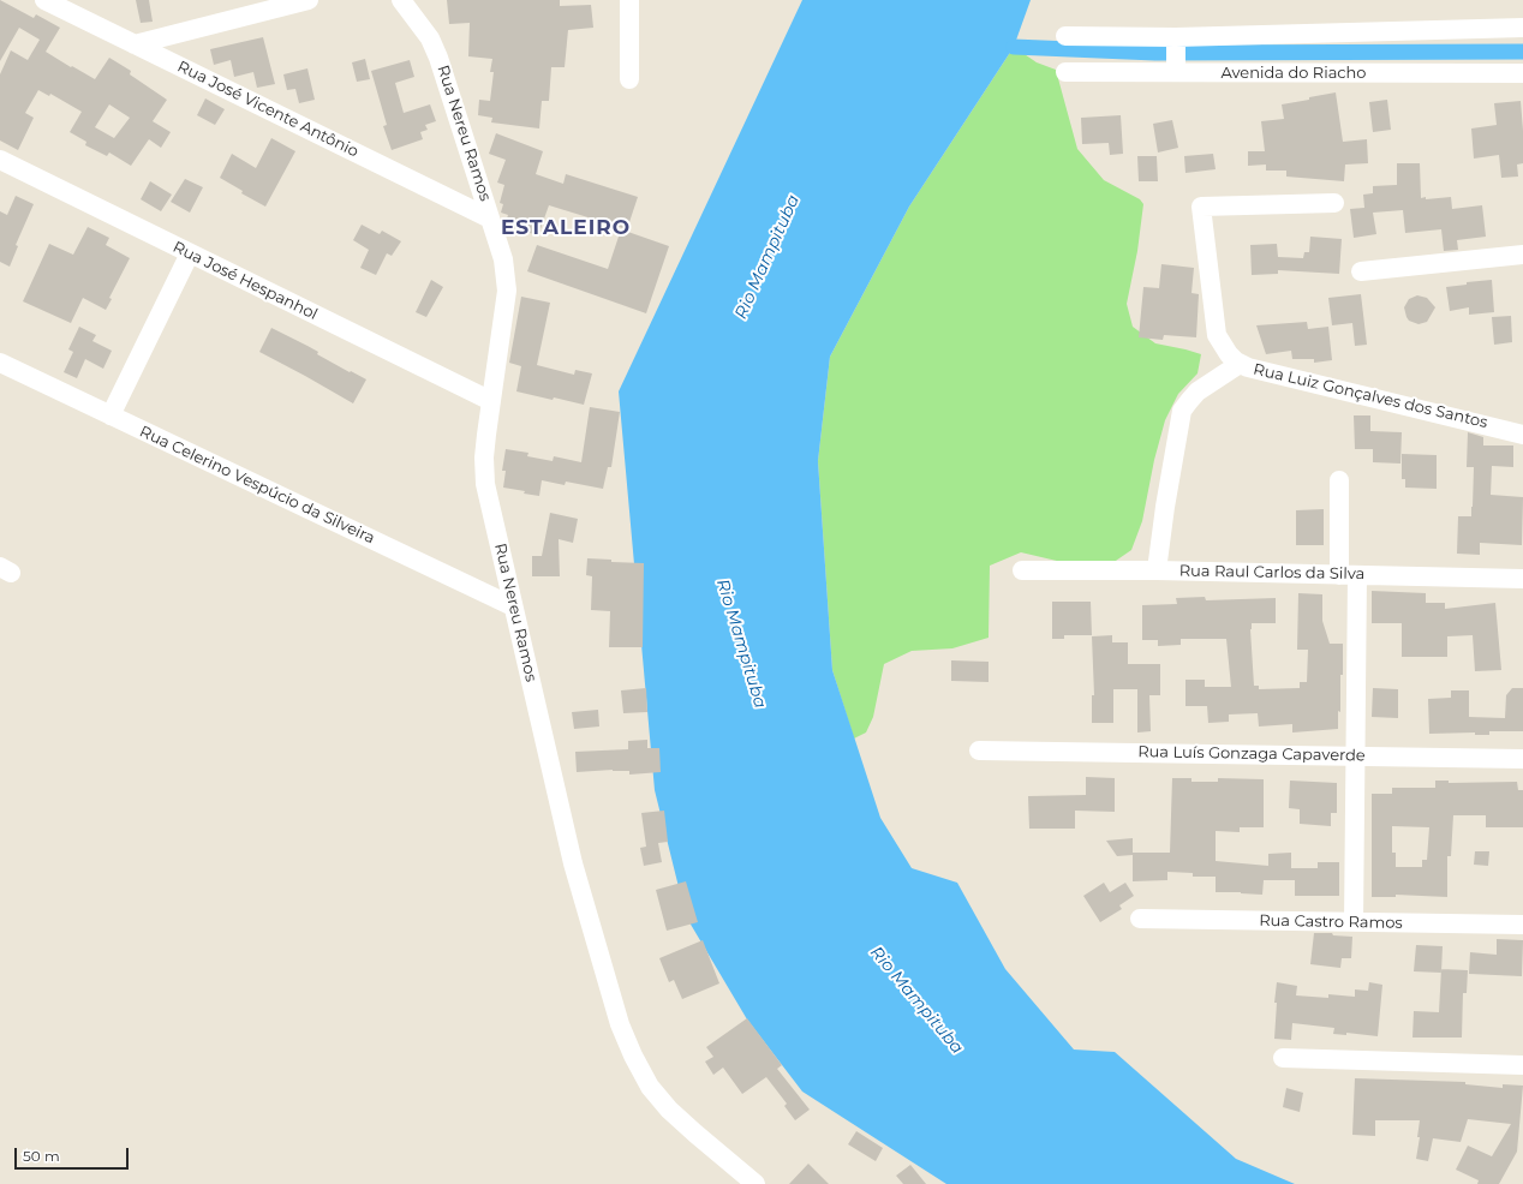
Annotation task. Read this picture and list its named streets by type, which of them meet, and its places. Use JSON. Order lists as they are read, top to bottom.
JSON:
{
  "streets": {
    "street": [
      "Avenida do Riacho",
      "Rua José Vicente Antônio",
      "Rua Nereu Ramos",
      "Rua José Hespanhol",
      "Rua Luiz Gonçalves dos Santos",
      "Rua Celerino Vespúcio da Silveira",
      "Rua Raul Carlos da Silva",
      "Rua Luís Gonzaga Capaverde",
      "Rua Castro Ramos"
    ]
  },
  "crossings": [
    ["Rua José Vicente Antônio", "Rua Nereu Ramos"],
    ["Rua Nereu Ramos", "Rua José Hespanhol"],
    ["Rua Nereu Ramos", "Rua Celerino Vespúcio da Silveira"]
  ],
  "districts": ["ESTALEIRO"],
  "water": ["Rio Mampituba"],
  "scale_bar": "50 m"
}
